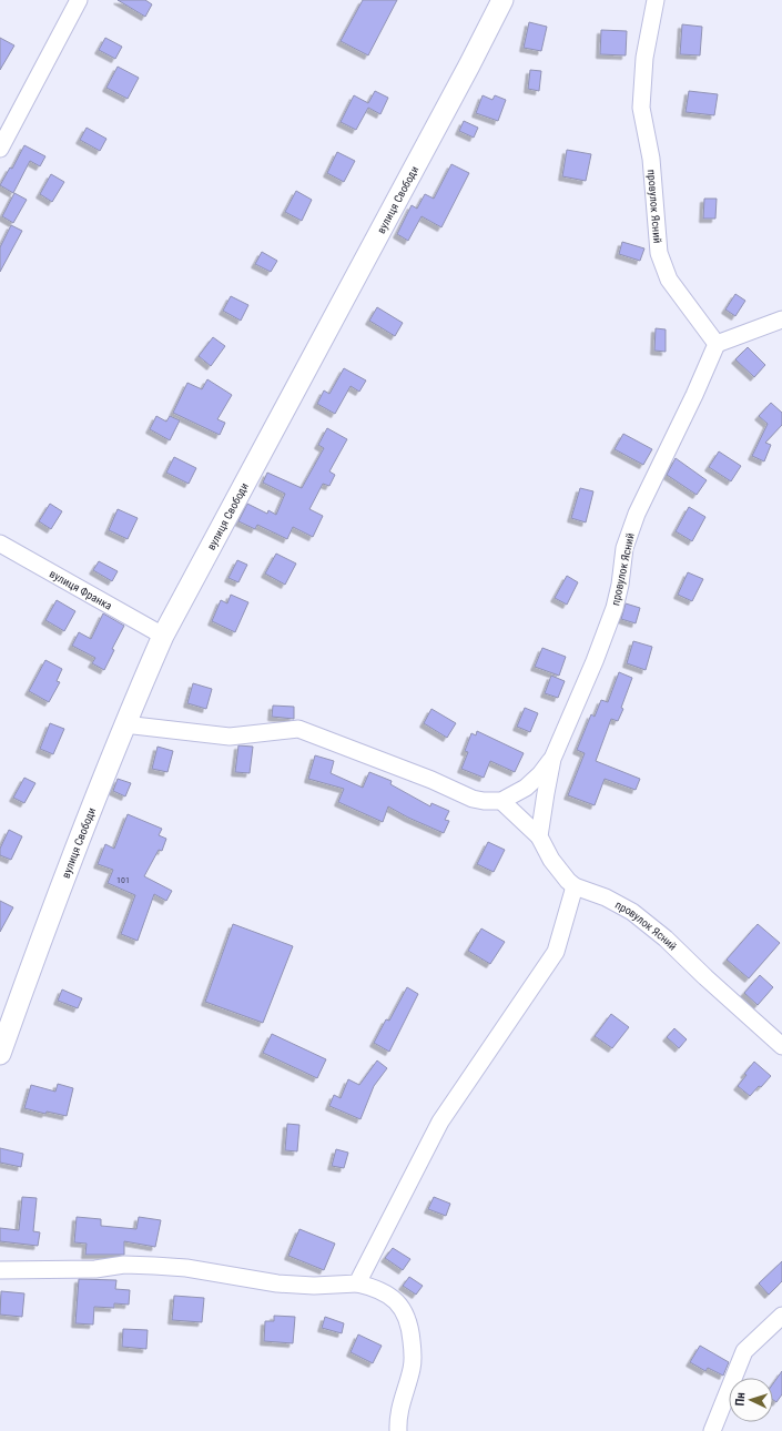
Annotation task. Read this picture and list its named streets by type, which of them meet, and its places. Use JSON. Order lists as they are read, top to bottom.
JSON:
{
  "streets": {
    "street": ["вулиця Свободи", "провулок Ясний", "вулиця Франка"]
  },
  "crossings": [
    ["вулиця Свободи", "вулиця Франка"]
  ],
  "house_numbers": ["101"],
  "north": "left"
}
